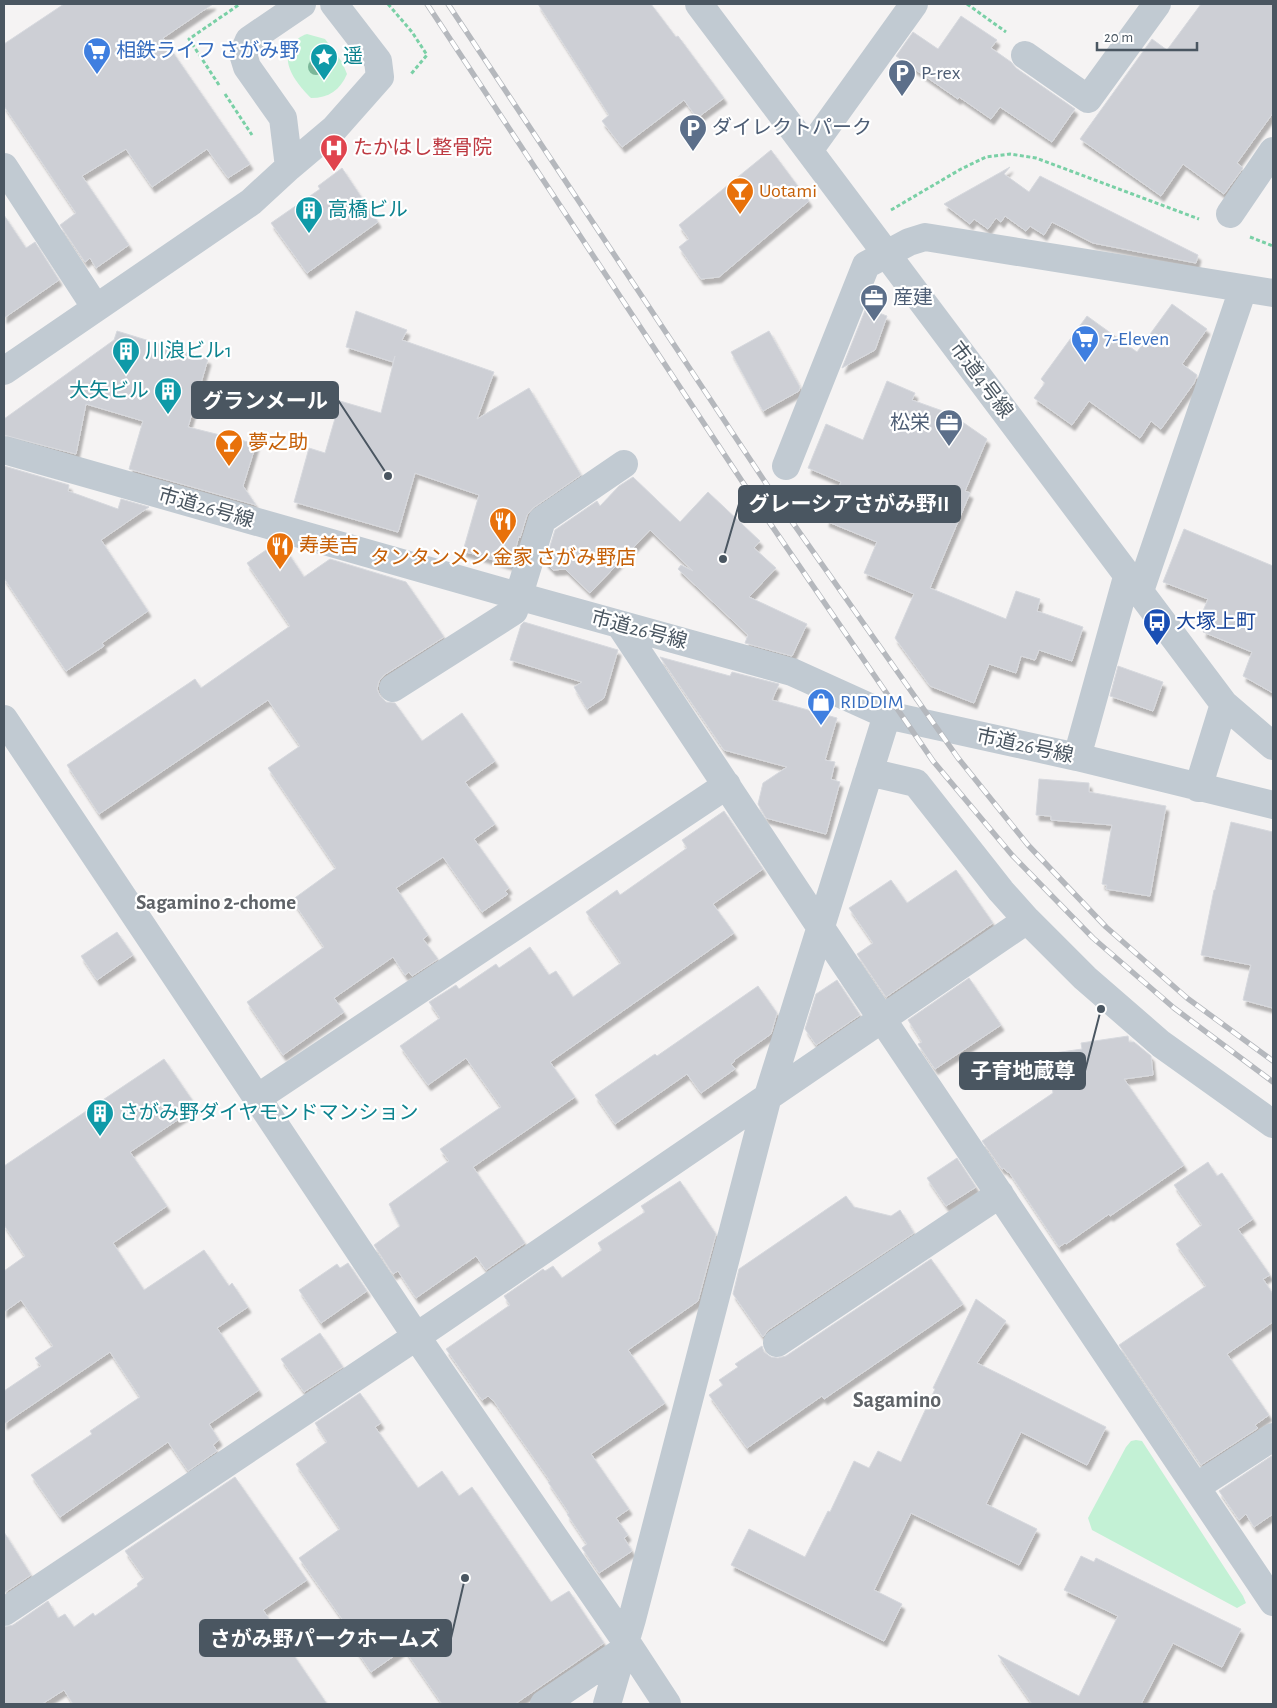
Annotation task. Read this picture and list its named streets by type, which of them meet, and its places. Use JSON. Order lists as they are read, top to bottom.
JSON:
{
  "streets": {
    "street": ["市道4号線", "市道26号線"]
  },
  "districts": ["Sagamino 2-chome", "Sagamino"],
  "places": {
    "supermarket": ["相鉄ライフ さがみ野", "7-Eleven"],
    "place": ["遥"],
    "parking": ["P-rex", "ダイレクトパーク"],
    "hospital": ["たかはし整骨院"],
    "bar": ["Uotami", "夢之助"],
    "building": [
      "高橋ビル",
      "川浪ビル1",
      "大矢ビル",
      "さがみ野ダイヤモンドマンション"
    ],
    "office": ["産建", "松栄"],
    "other": [
      "グランメール",
      "グレーシアさがみ野II",
      "子育地蔵尊",
      "さがみ野パークホームズ"
    ],
    "restaurant": ["タンタンメン 金家 さがみ野店", "寿美吉"],
    "bus stop": ["大塚上町"],
    "shop": ["RIDDIM"]
  },
  "scale_bar": "20 m"
}
